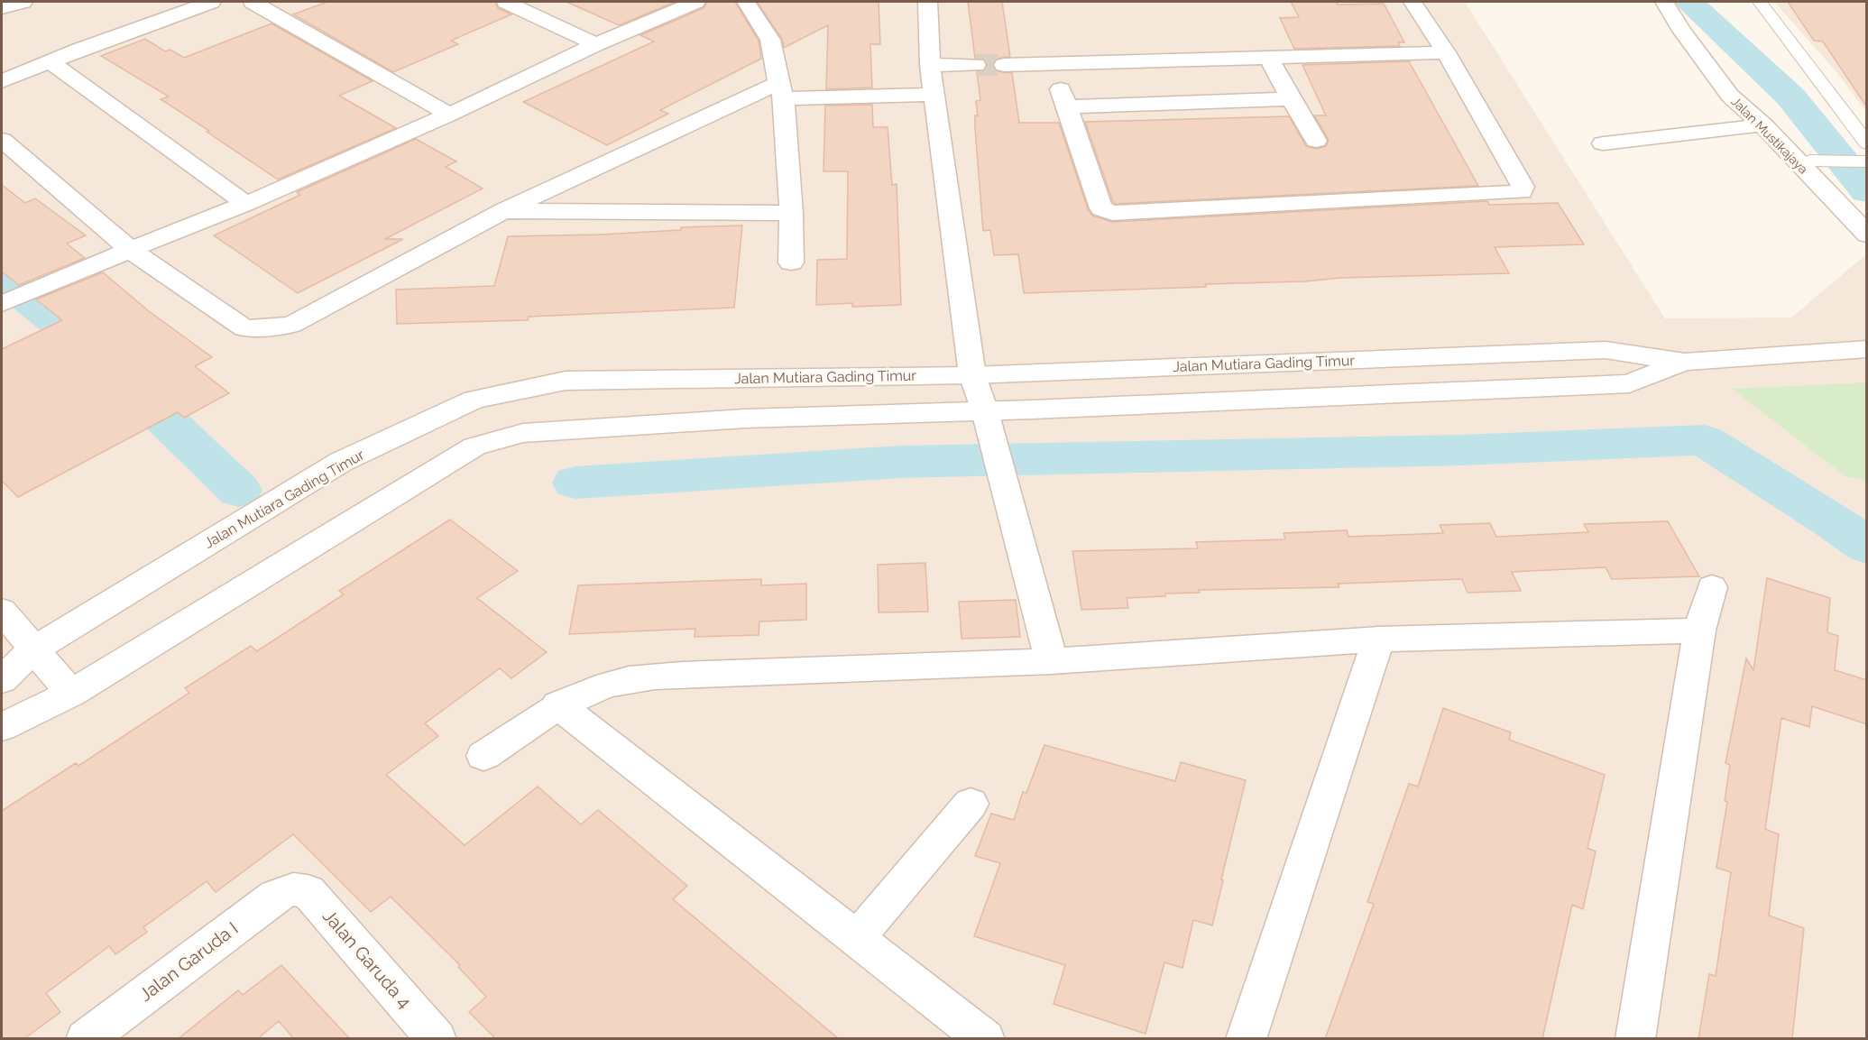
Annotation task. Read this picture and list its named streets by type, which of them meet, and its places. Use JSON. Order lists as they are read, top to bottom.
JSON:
{
  "streets": {
    "street": [
      "Jalan Mustikajaya",
      "Jalan Mutiara Gading Timur",
      "Jalan Garuda 4",
      "Jalan Garuda I"
    ]
  },
  "crossings": [
    ["Jalan Garuda 4", "Jalan Garuda I"]
  ]
}
